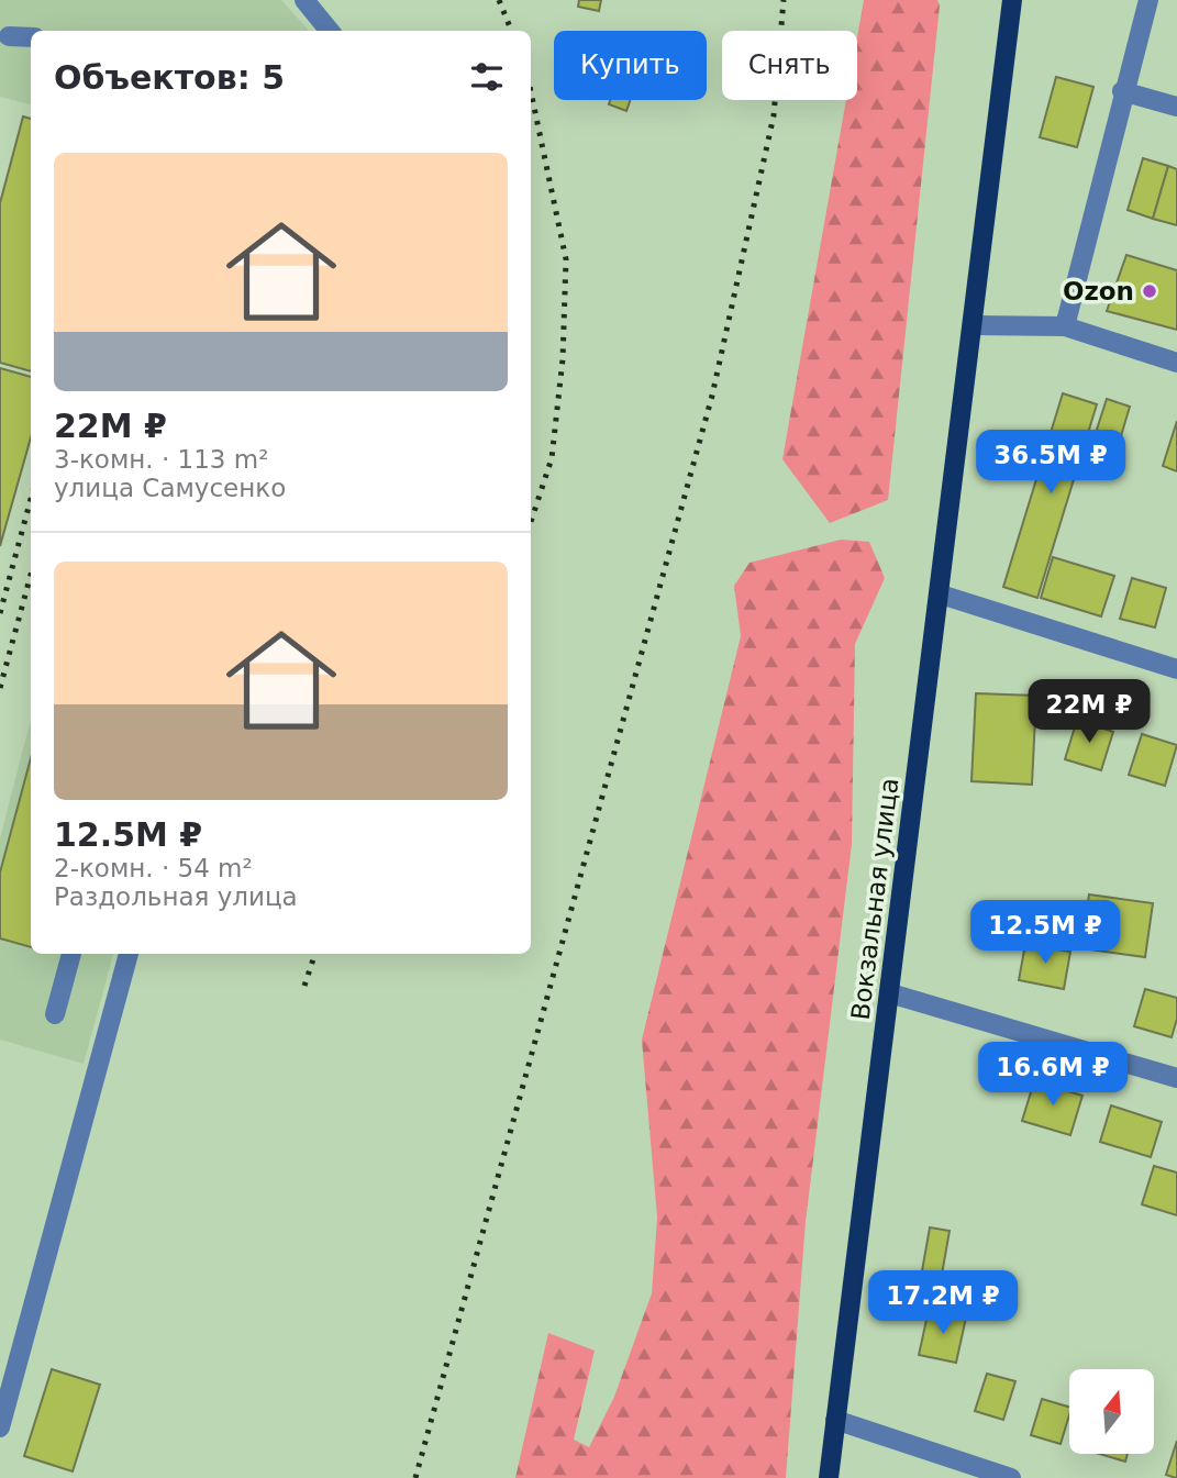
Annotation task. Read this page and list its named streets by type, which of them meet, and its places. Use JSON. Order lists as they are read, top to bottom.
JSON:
{
  "streets": {
    "main road": ["Вокзальная улица"]
  },
  "places": ["Ozon"],
  "north": "top",
  "page": {
    "chip": ["Купить", "Снять"],
    "heading": "Объектов: 5",
    "list": [
      {
        "name": "22M ₽",
        "note": "3-комн. · 113 m² · улица Самусенко"
      },
      {
        "name": "12.5M ₽",
        "note": "2-комн. · 54 m² · Раздольная улица"
      }
    ],
    "price": [
      "36.5M ₽",
      "22M ₽",
      "12.5M ₽",
      "16.6M ₽",
      "17.2M ₽"
    ]
  }
}
